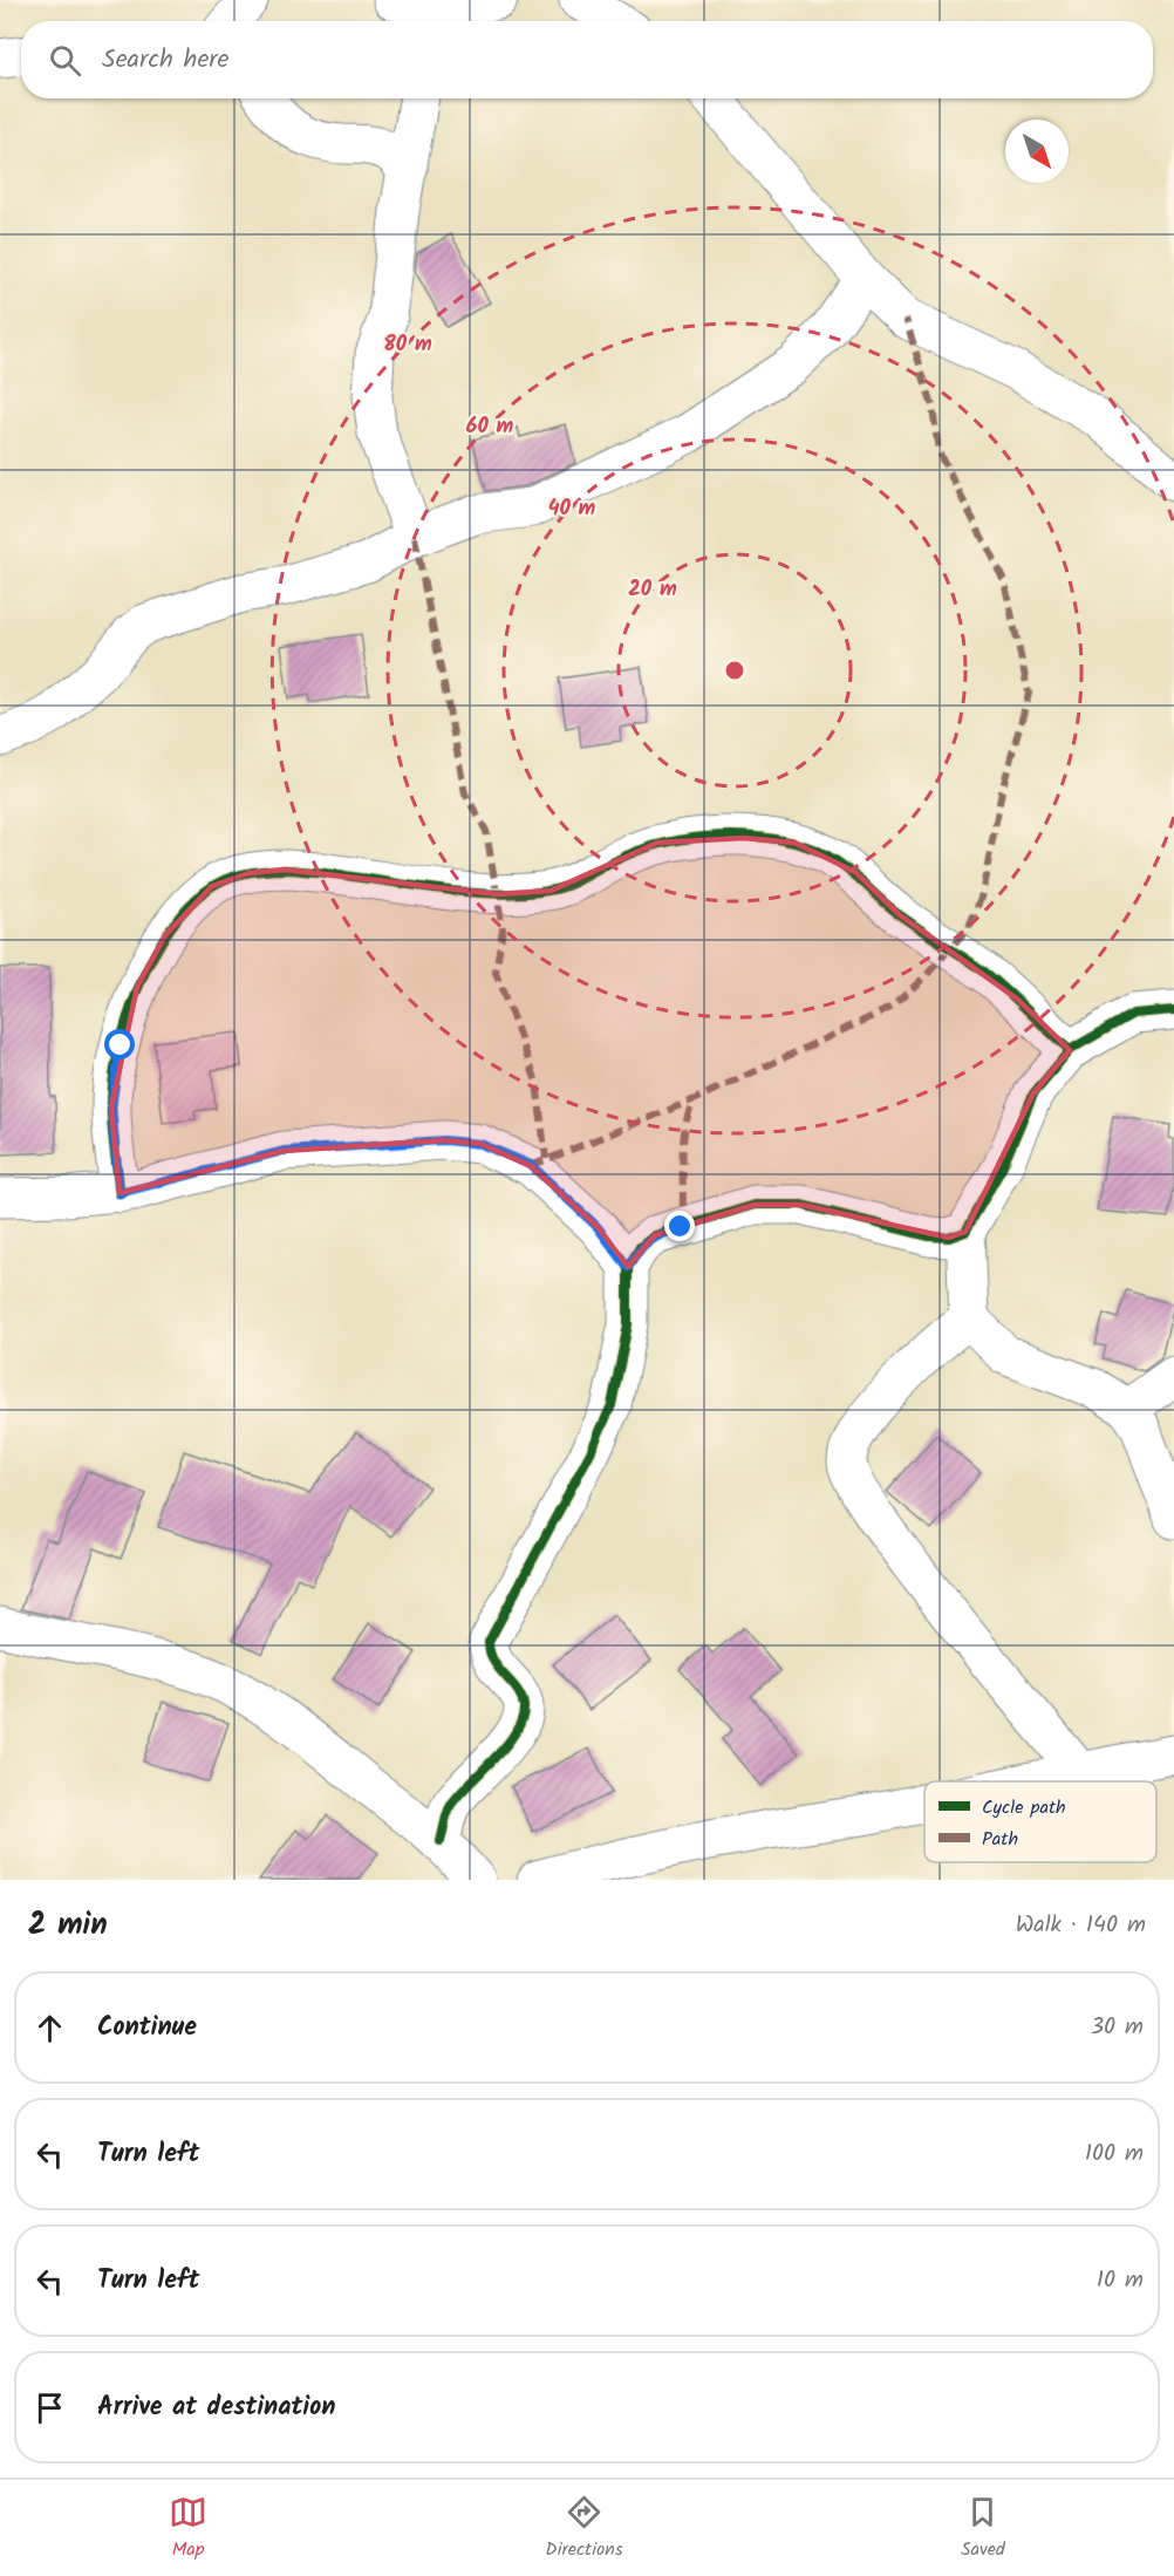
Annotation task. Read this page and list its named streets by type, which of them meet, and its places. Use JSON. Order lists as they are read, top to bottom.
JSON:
{
  "legend": ["Cycle path", "Path"],
  "north": "bottom right",
  "page": {
    "search": "Search here",
    "heading": ["2 min", "Walk · 140 m"],
    "list": [
      ["Continue", "30 m"],
      ["Turn left", "100 m"],
      ["Turn left", "10 m"],
      "Arrive at destination"
    ],
    "nav": ["Map", "Directions", "Saved"]
  },
  "rings": [
    "80 m",
    "60 m",
    "40 m",
    "20 m"
  ]
}
